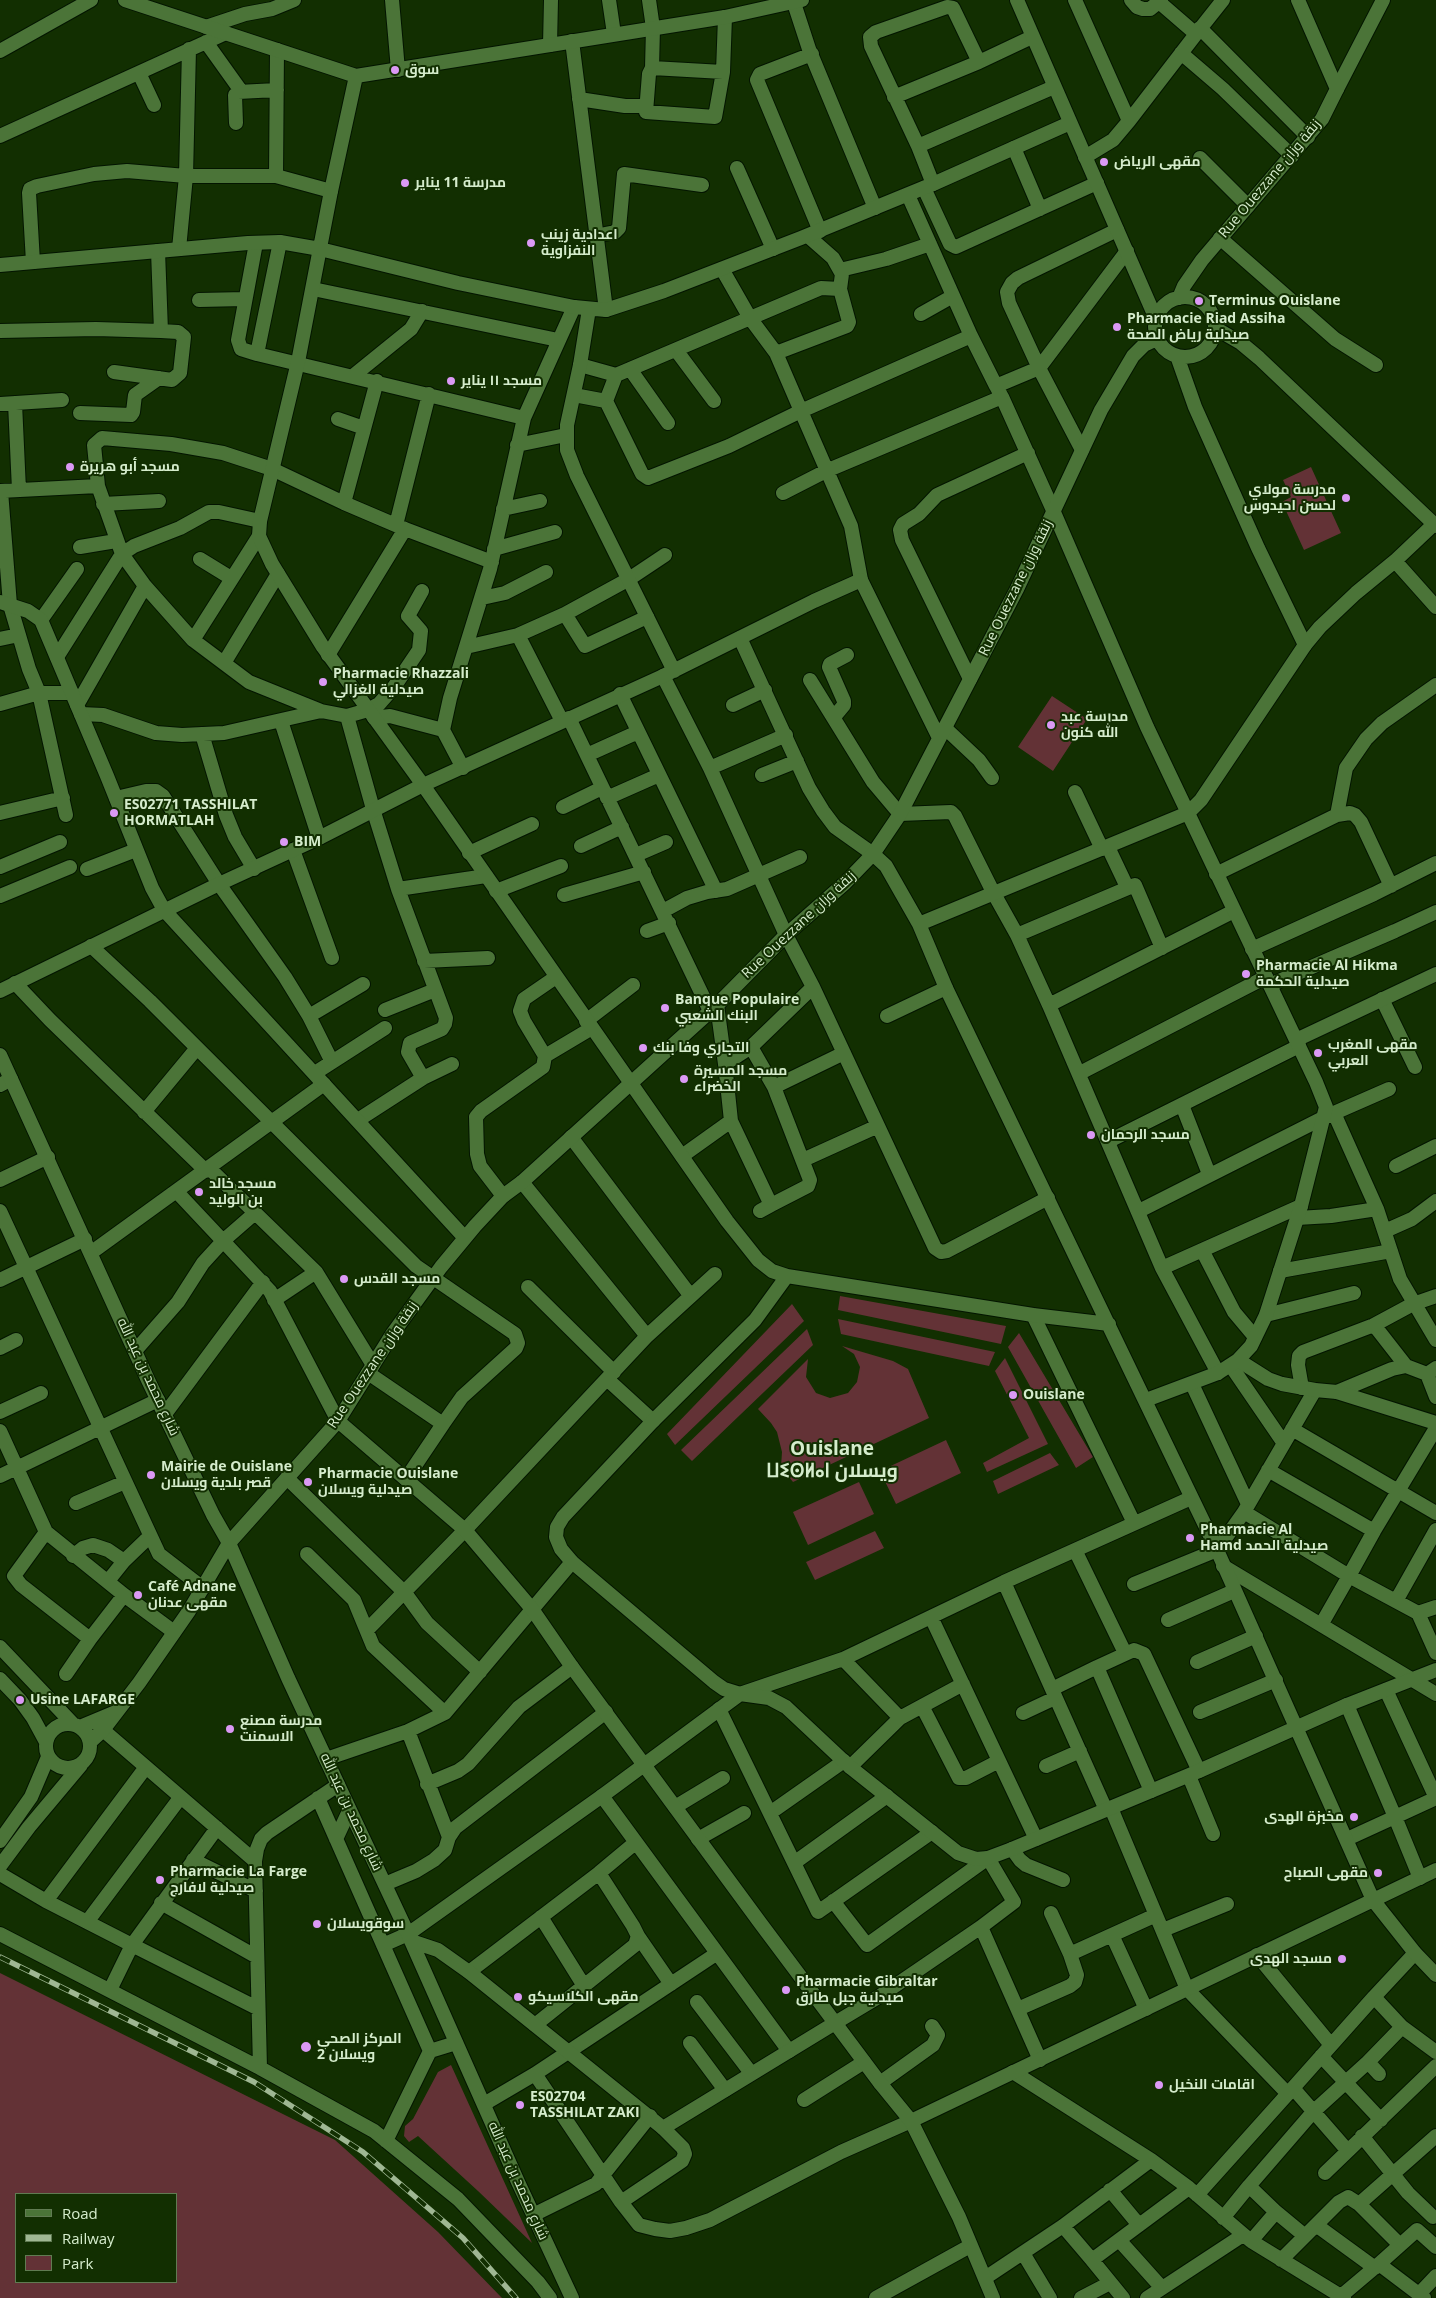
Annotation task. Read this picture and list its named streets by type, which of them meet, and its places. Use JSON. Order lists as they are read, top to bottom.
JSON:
{
  "streets": {
    "street": ["Rue Ouezzane زنقة وزان", "شارع محمد بن عبد الله"]
  },
  "crossings": [
    ["Rue Ouezzane زنقة وزان", "شارع محمد بن عبد الله"]
  ],
  "districts": ["Ouislane ⵡⵉⵙⵍⴰⵏ ويسلان"],
  "places": [
    "سوق",
    "مقهى الرياض",
    "مدرسة 11 يناير",
    "اعدادية زينب النفزاوية",
    "Terminus Ouislane",
    "Pharmacie Riad Assiha صيدلية رياض الصحة",
    "مسجد ١١ يناير",
    "مسجد أبو هريرة",
    "مدرسة مولاي لحسن احيدوس",
    "Pharmacie Rhazzali صيدلية الغزالي",
    "مدرسة عبد الله كنون",
    "ES02771 TASSHILAT HORMATLAH",
    "BIM",
    "Pharmacie Al Hikma صيدلية الحكمة",
    "Banque Populaire البنك الشعبي",
    "التجاري وفا بنك",
    "مقهى المغرب العربي",
    "مسجد المسيرة الخضراء",
    "مسجد الرحمان",
    "مسجد خالد بن الوليد",
    "مسجد القدس",
    "Ouislane",
    "Mairie de Ouislane قصر بلدية ويسلان",
    "Pharmacie Ouislane صيدلية ويسلان",
    "Pharmacie Al Hamd صيدلية الحمد",
    "Café Adnane مقهى عدنان",
    "Usine LAFARGE",
    "مدرسة مصنع الاسمنت",
    "مخبزة الهدى",
    "مقهى الصباح",
    "Pharmacie La Farge صيدلية لافارج",
    "سوقويسلان",
    "مسجد الهدى",
    "Pharmacie Gibraltar صيدلية جبل طارق",
    "مقهى الكلاسيكو",
    "المركز الصحي ويسلان 2",
    "اقامات النخيل",
    "ES02704 TASSHILAT ZAKI"
  ],
  "legend": ["Road", "Railway", "Park"]
}
